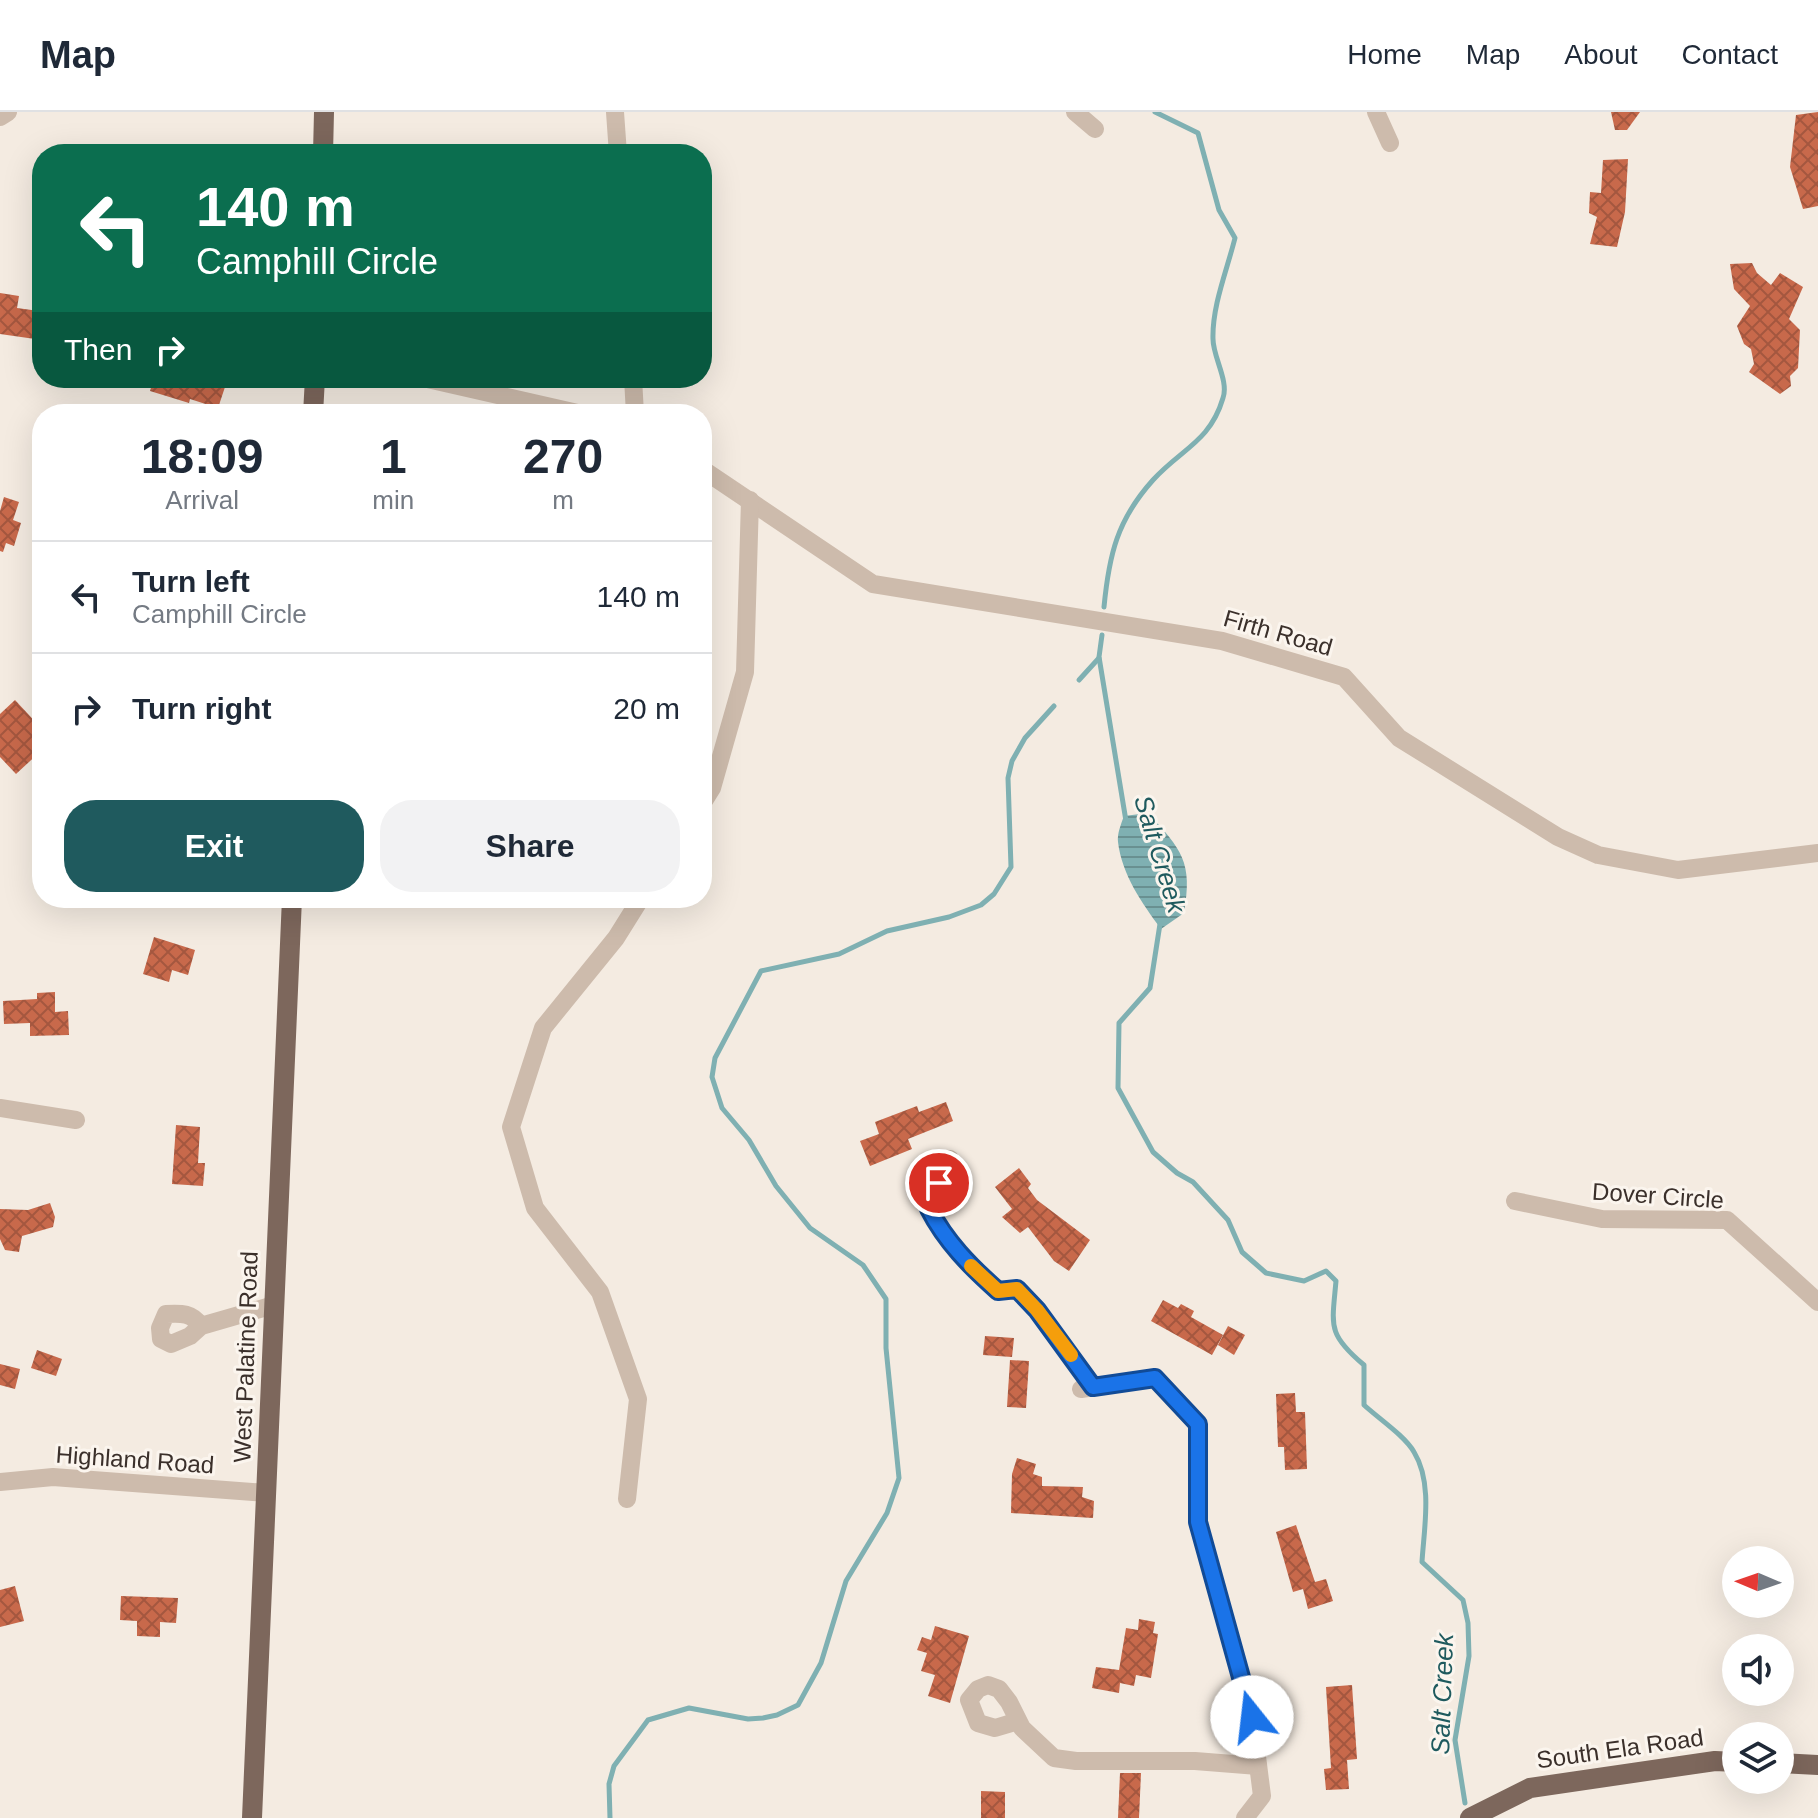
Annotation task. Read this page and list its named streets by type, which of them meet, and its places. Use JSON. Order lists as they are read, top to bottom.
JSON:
{
  "streets": {
    "main road": ["West Palatine Road", "South Ela Road"],
    "street": ["Firth Road", "Dover Circle", "Highland Road"]
  },
  "crossings": [
    ["West Palatine Road", "Highland Road"]
  ],
  "water": ["Salt Creek"],
  "north": "left",
  "page": {
    "header": "Map",
    "nav": [
      "Home",
      "Map",
      "About",
      "Contact"
    ],
    "turn": ["140 m", "Camphill Circle"],
    "then": "Then",
    "eta": [
      "18:09",
      "Arrival",
      "1",
      "min",
      "270",
      "m"
    ],
    "list": [
      {
        "name": "Turn left",
        "note": "Camphill Circle",
        "value": "140 m"
      },
      {
        "name": "Turn right",
        "value": "20 m"
      }
    ],
    "buttons": ["Exit", "Share"]
  }
}
